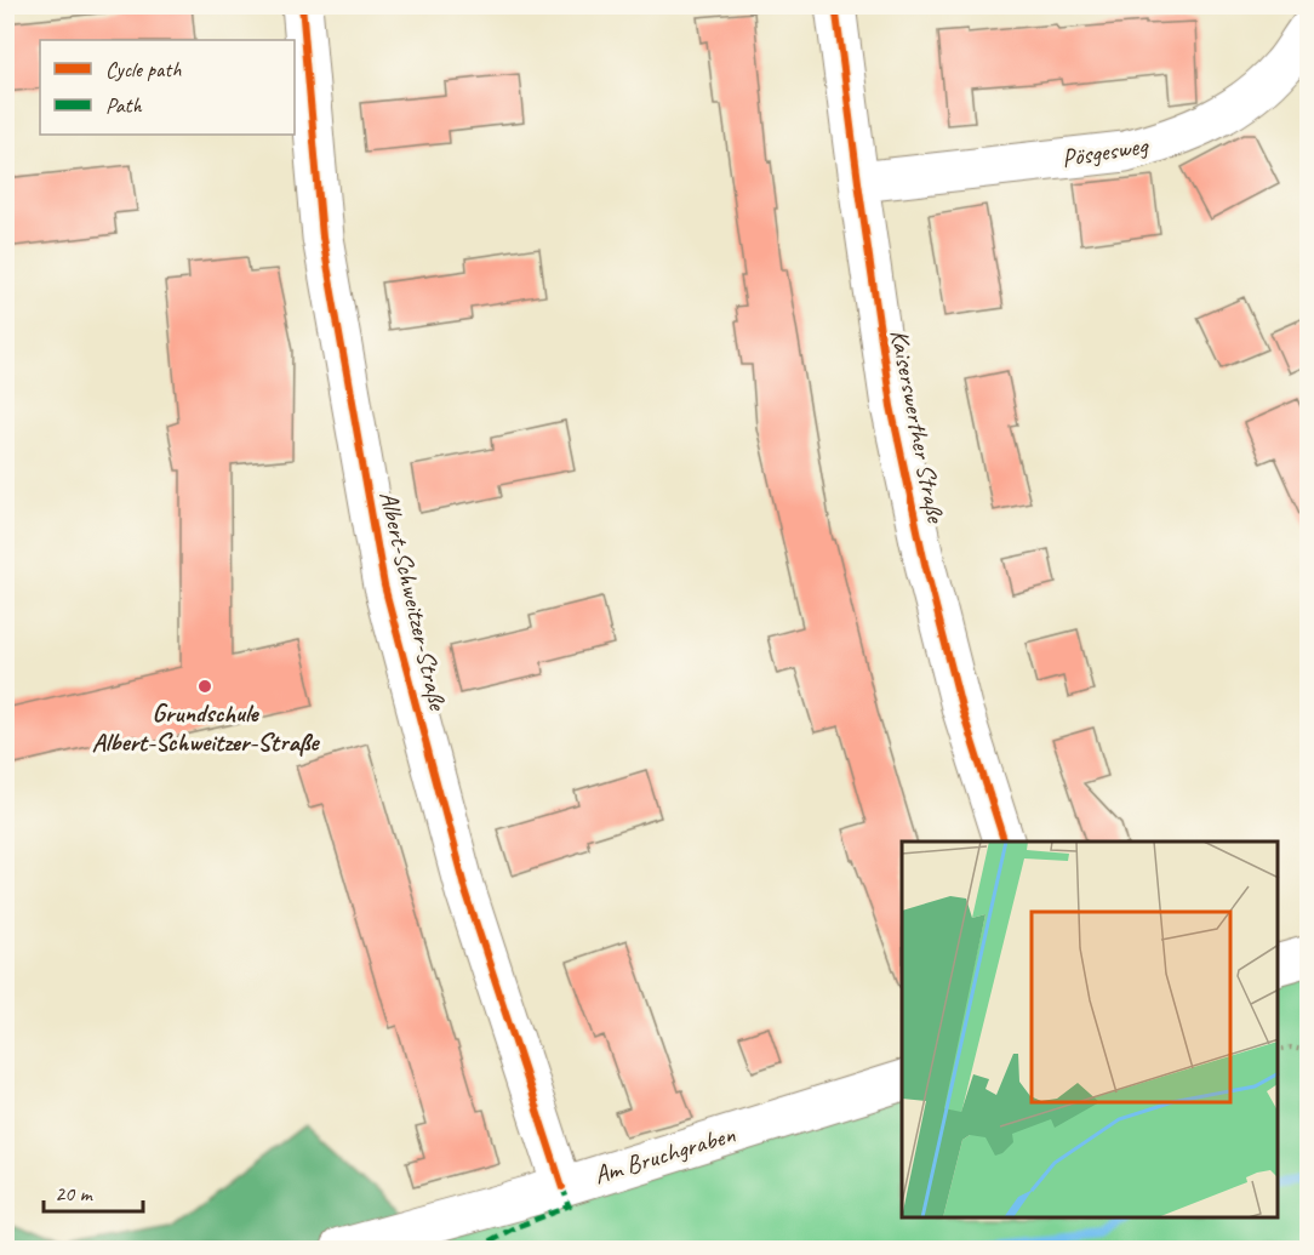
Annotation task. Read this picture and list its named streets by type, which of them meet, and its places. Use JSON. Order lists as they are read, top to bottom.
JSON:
{
  "streets": {
    "street": [
      "Pösgesweg",
      "Kaiserswerther Straße",
      "Albert-Schweitzer-Straße",
      "Am Bruchgraben"
    ]
  },
  "crossings": [
    ["Pösgesweg", "Kaiserswerther Straße"],
    ["Albert-Schweitzer-Straße", "Am Bruchgraben"]
  ],
  "places": ["Grundschule Albert-Schweitzer-Straße"],
  "legend": ["Cycle path", "Path"],
  "scale_bar": "20 m"
}
